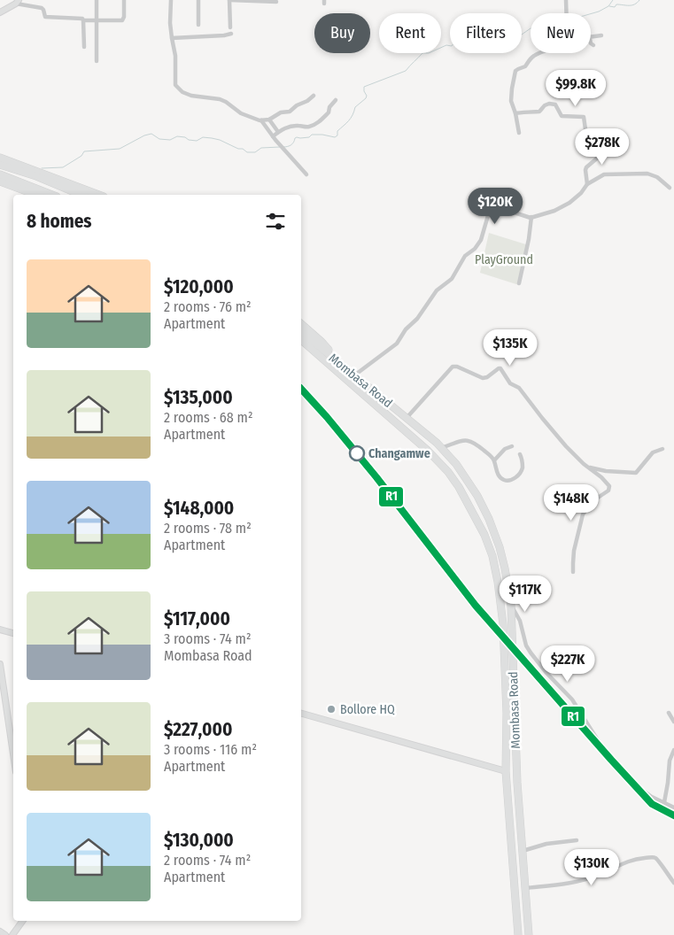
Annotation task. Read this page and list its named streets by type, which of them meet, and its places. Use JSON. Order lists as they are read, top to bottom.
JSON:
{
  "streets": {
    "highway": ["Mombasa Road"]
  },
  "parks": ["PlayGround"],
  "places": ["Changamwe", "Bollore HQ"],
  "lines": ["transit line R1"],
  "page": {
    "chip": [
      "Buy",
      "Rent",
      "Filters",
      "New"
    ],
    "price": [
      "$99.8K",
      "$278K",
      "$120K",
      "$135K",
      "$148K",
      "$117K",
      "$227K",
      "$130K"
    ],
    "heading": "8 homes",
    "list": [
      {
        "name": "$120,000",
        "note": "2 rooms · 76 m² · Apartment"
      },
      {
        "name": "$135,000",
        "note": "2 rooms · 68 m² · Apartment"
      },
      {
        "name": "$148,000",
        "note": "2 rooms · 78 m² · Apartment"
      },
      {
        "name": "$117,000",
        "note": "3 rooms · 74 m² · Mombasa Road"
      },
      {
        "name": "$227,000",
        "note": "3 rooms · 116 m² · Apartment"
      },
      {
        "name": "$130,000",
        "note": "2 rooms · 74 m² · Apartment"
      }
    ]
  }
}
